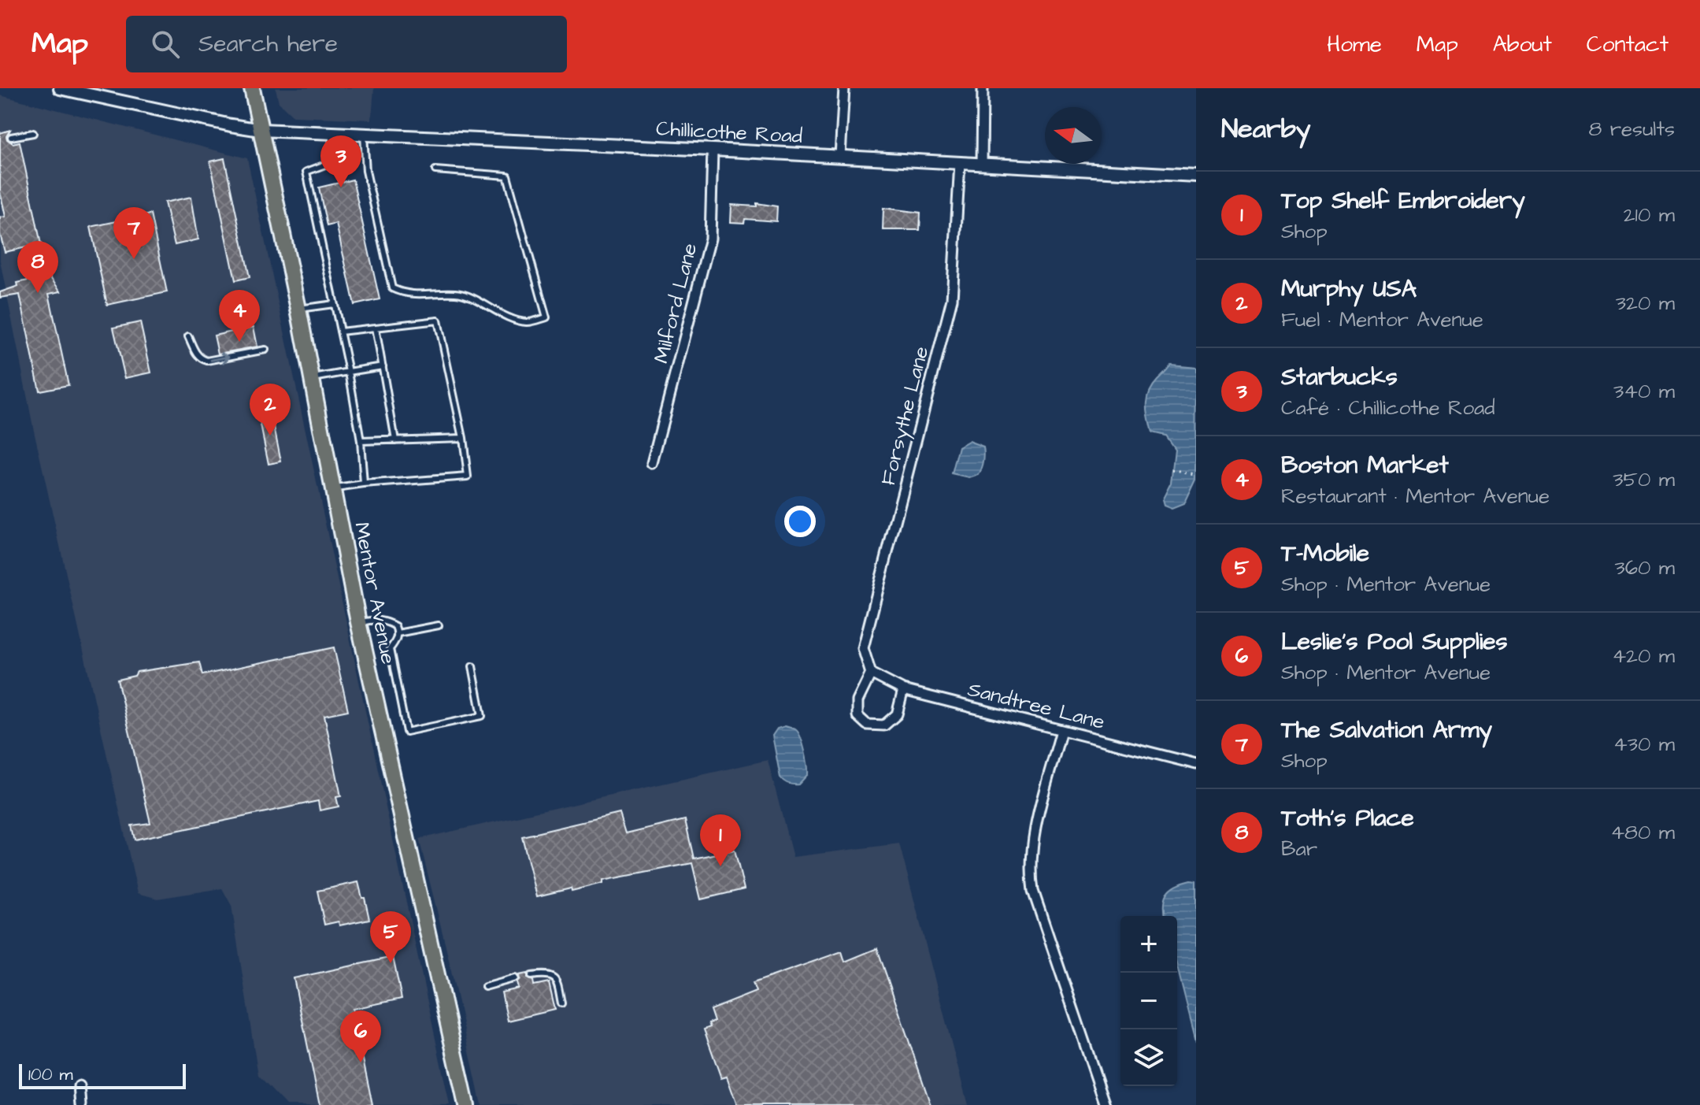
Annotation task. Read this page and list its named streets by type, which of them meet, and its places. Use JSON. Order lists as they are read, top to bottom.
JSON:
{
  "streets": {
    "main road": ["Mentor Avenue"],
    "street": [
      "Chillicothe Road",
      "Milford Lane",
      "Forsythe Lane",
      "Sandtree Lane"
    ]
  },
  "crossings": [
    ["Chillicothe Road", "Milford Lane"],
    ["Chillicothe Road", "Forsythe Lane"],
    ["Chillicothe Road", "Mentor Avenue"],
    ["Forsythe Lane", "Sandtree Lane"]
  ],
  "scale_bar": "100 m",
  "north": "left",
  "page": {
    "header": "Map",
    "search": "Search here",
    "nav": [
      "Home",
      "Map",
      "About",
      "Contact"
    ],
    "heading": ["Nearby", "8 results"],
    "pins": [
      "3",
      "7",
      "8",
      "4",
      "2",
      "1",
      "5",
      "6"
    ],
    "list": [
      {
        "mark": "1",
        "name": "Top Shelf Embroidery",
        "note": "Shop",
        "value": "210 m"
      },
      {
        "mark": "2",
        "name": "Murphy USA",
        "note": "Fuel · Mentor Avenue",
        "value": "320 m"
      },
      {
        "mark": "3",
        "name": "Starbucks",
        "note": "Café · Chillicothe Road",
        "value": "340 m"
      },
      {
        "mark": "4",
        "name": "Boston Market",
        "note": "Restaurant · Mentor Avenue",
        "value": "350 m"
      },
      {
        "mark": "5",
        "name": "T-Mobile",
        "note": "Shop · Mentor Avenue",
        "value": "360 m"
      },
      {
        "mark": "6",
        "name": "Leslie's Pool Supplies",
        "note": "Shop · Mentor Avenue",
        "value": "420 m"
      },
      {
        "mark": "7",
        "name": "The Salvation Army",
        "note": "Shop",
        "value": "430 m"
      },
      {
        "mark": "8",
        "name": "Toth's Place",
        "note": "Bar",
        "value": "480 m"
      }
    ],
    "map_buttons": ["+", "−"],
    "scale": "100 m"
  }
}
